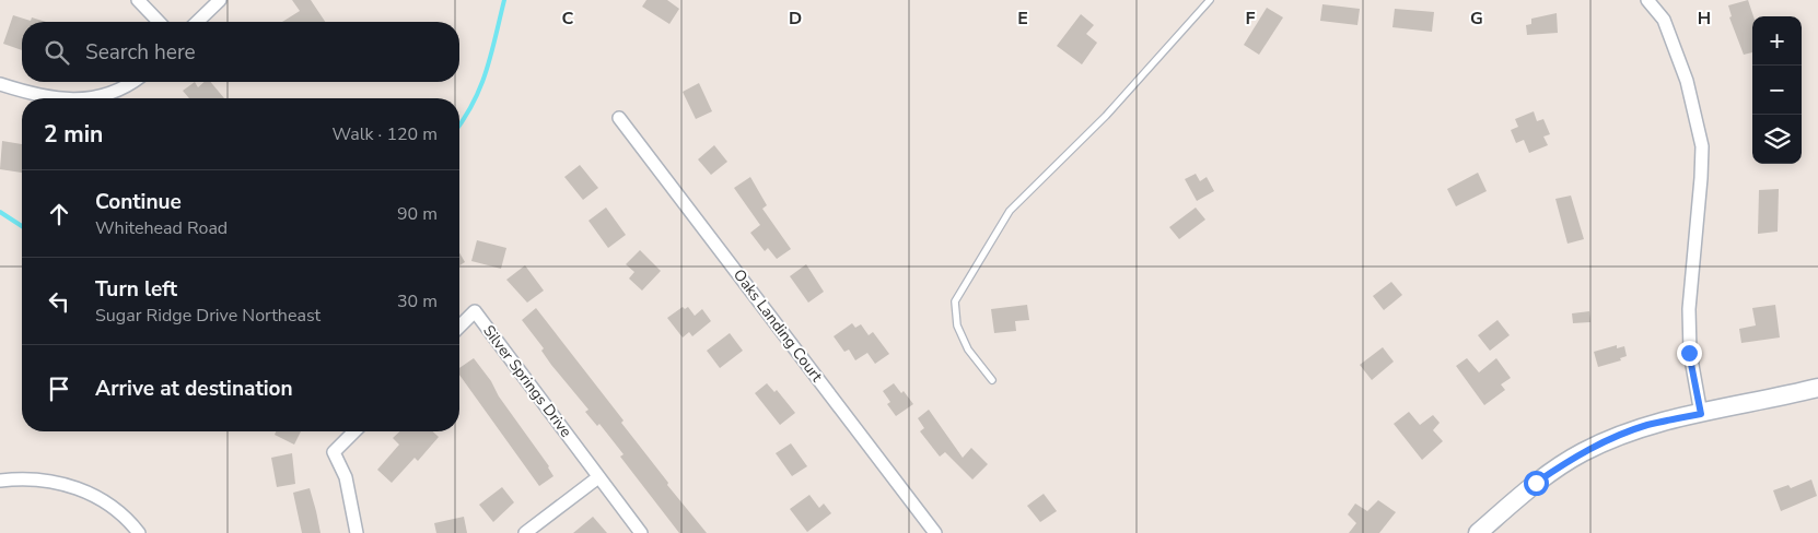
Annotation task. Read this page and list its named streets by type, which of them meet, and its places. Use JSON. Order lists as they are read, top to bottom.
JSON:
{
  "streets": {
    "street": ["Oaks Landing Court", "Silver Springs Drive"]
  },
  "page": {
    "map_buttons": ["+", "−"],
    "search": "Search here",
    "heading": ["2 min", "Walk · 120 m"],
    "list": [
      ["Continue", "Whitehead Road", "90 m"],
      ["Turn left", "Sugar Ridge Drive Northeast", "30 m"],
      "Arrive at destination"
    ]
  },
  "grid": {
    "columns": [
      "C",
      "D",
      "E",
      "F",
      "G",
      "H"
    ]
  }
}
